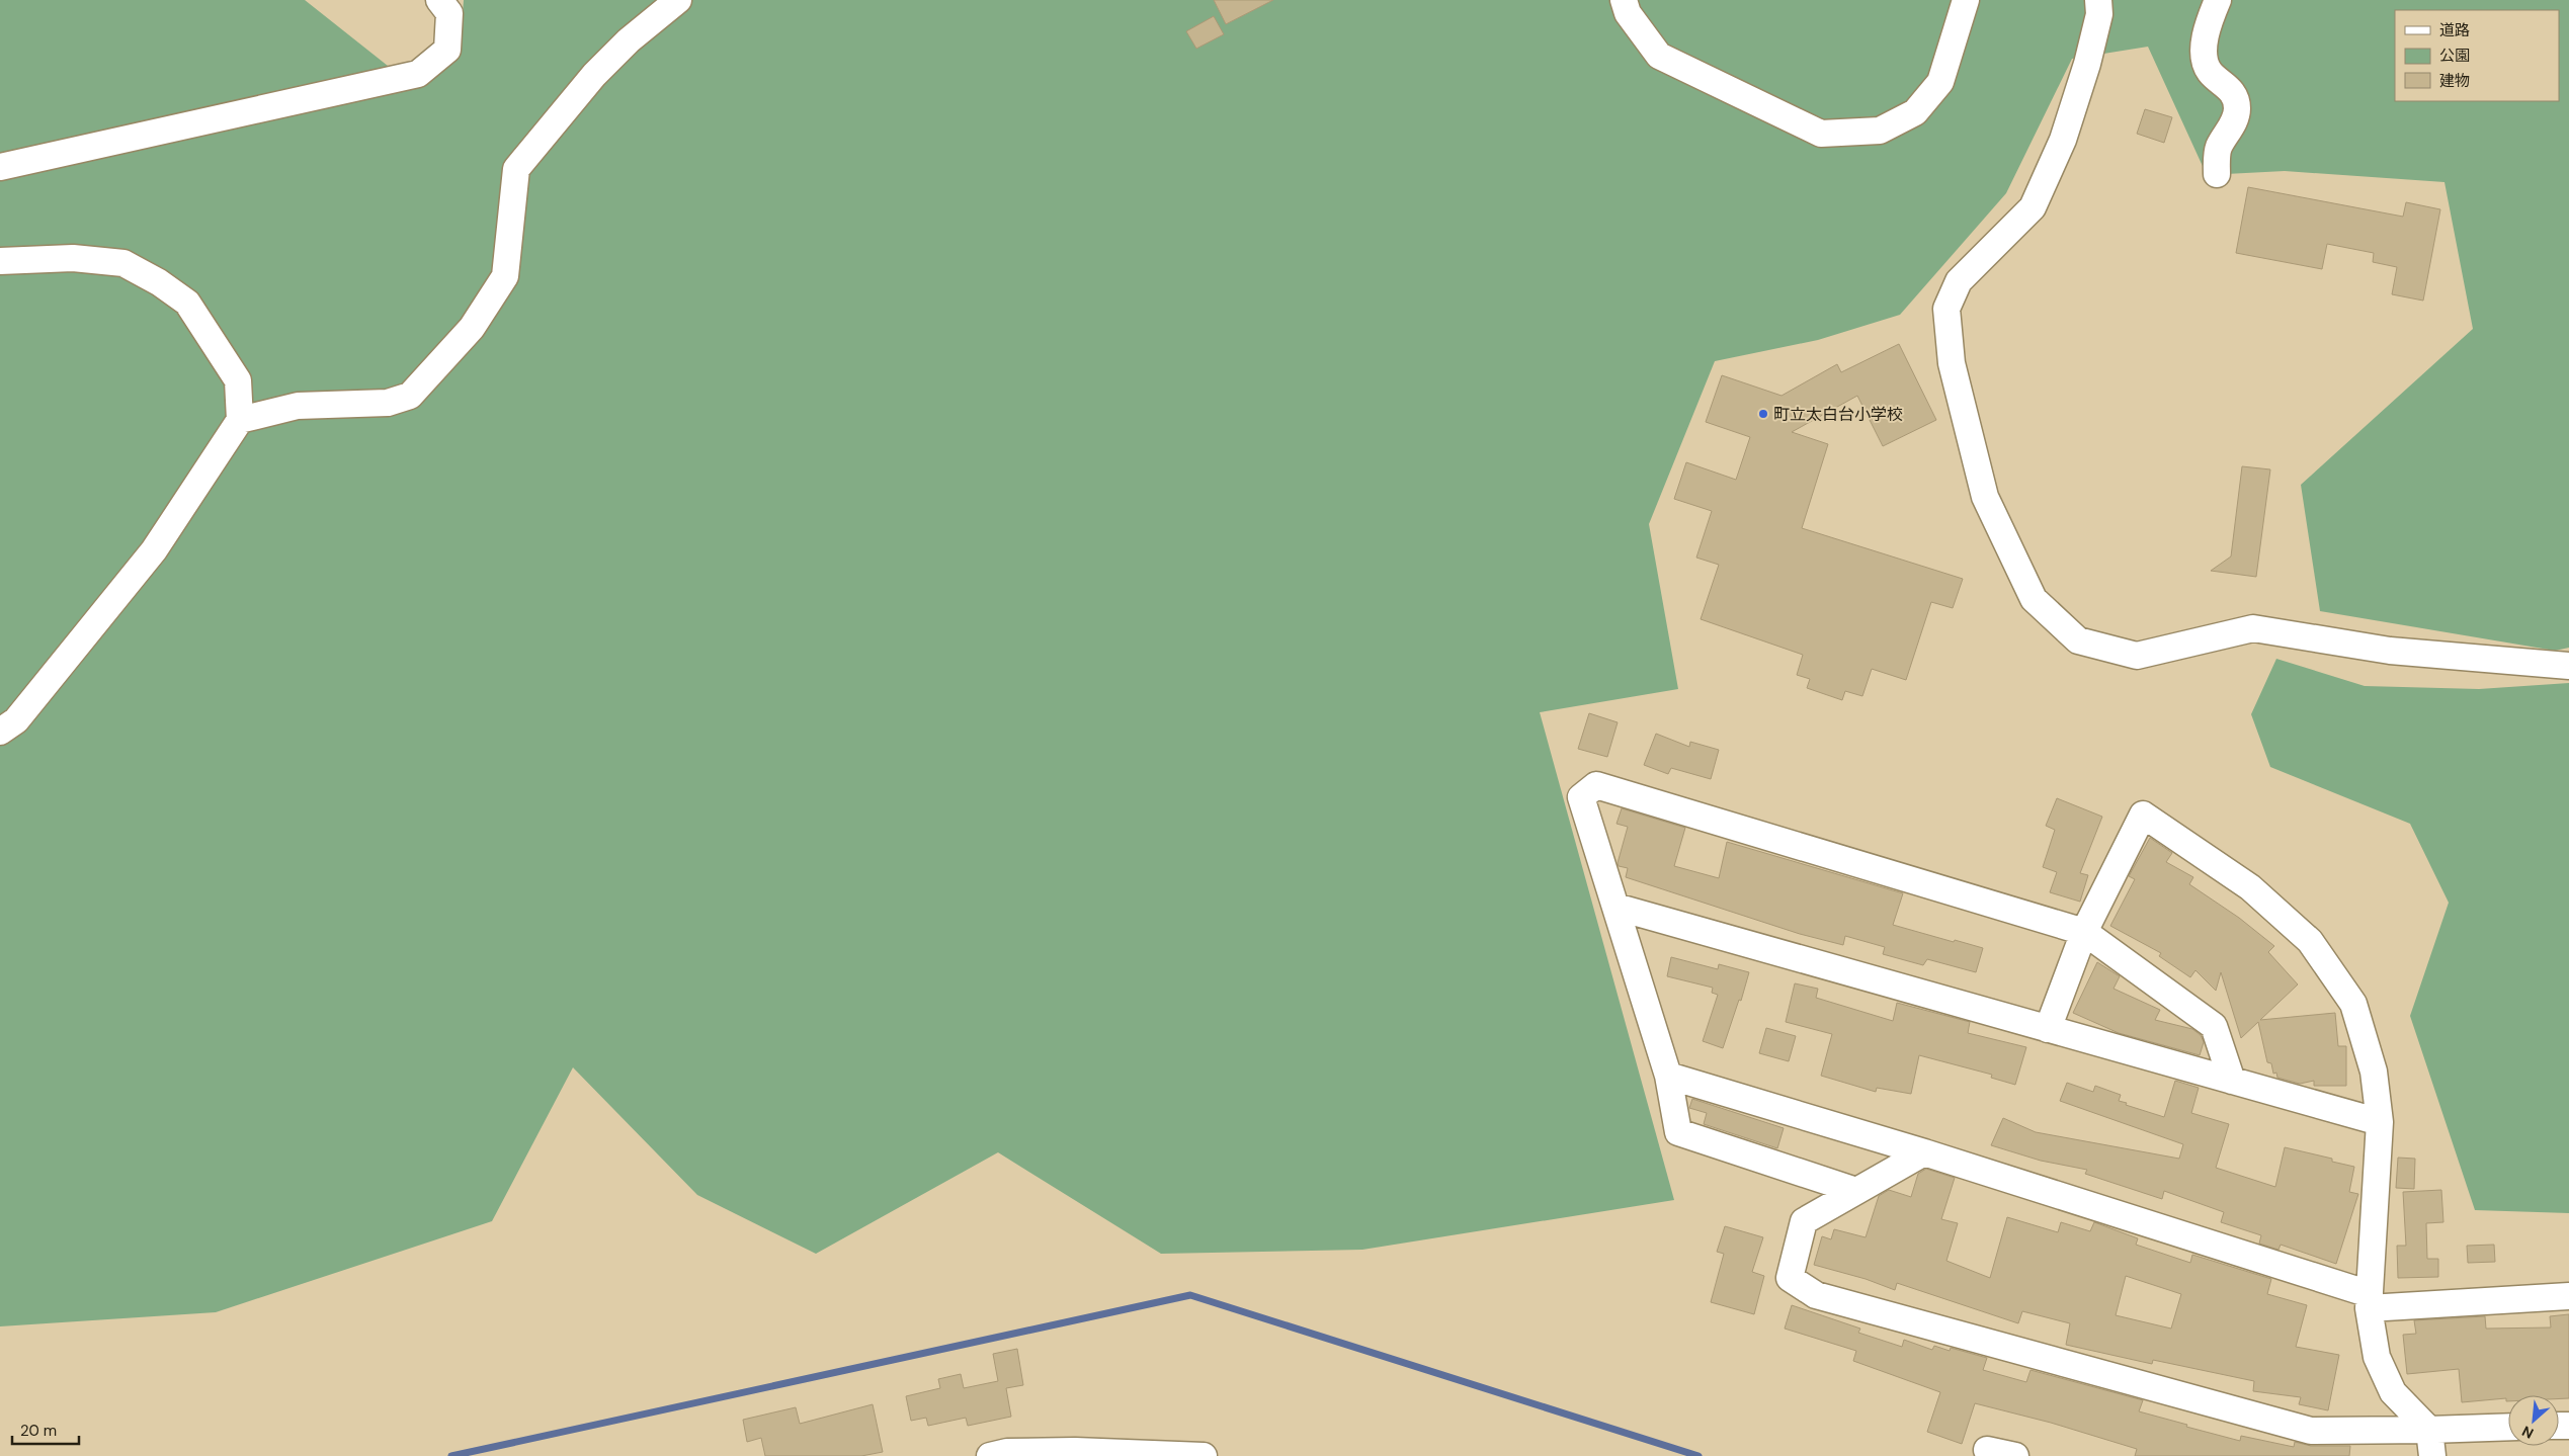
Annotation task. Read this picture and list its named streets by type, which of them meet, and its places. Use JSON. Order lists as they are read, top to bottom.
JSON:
{
  "places": ["町立太白台小学校"],
  "legend": ["道路", "公園", "建物"],
  "scale_bar": "20 m",
  "north": "bottom left"
}
